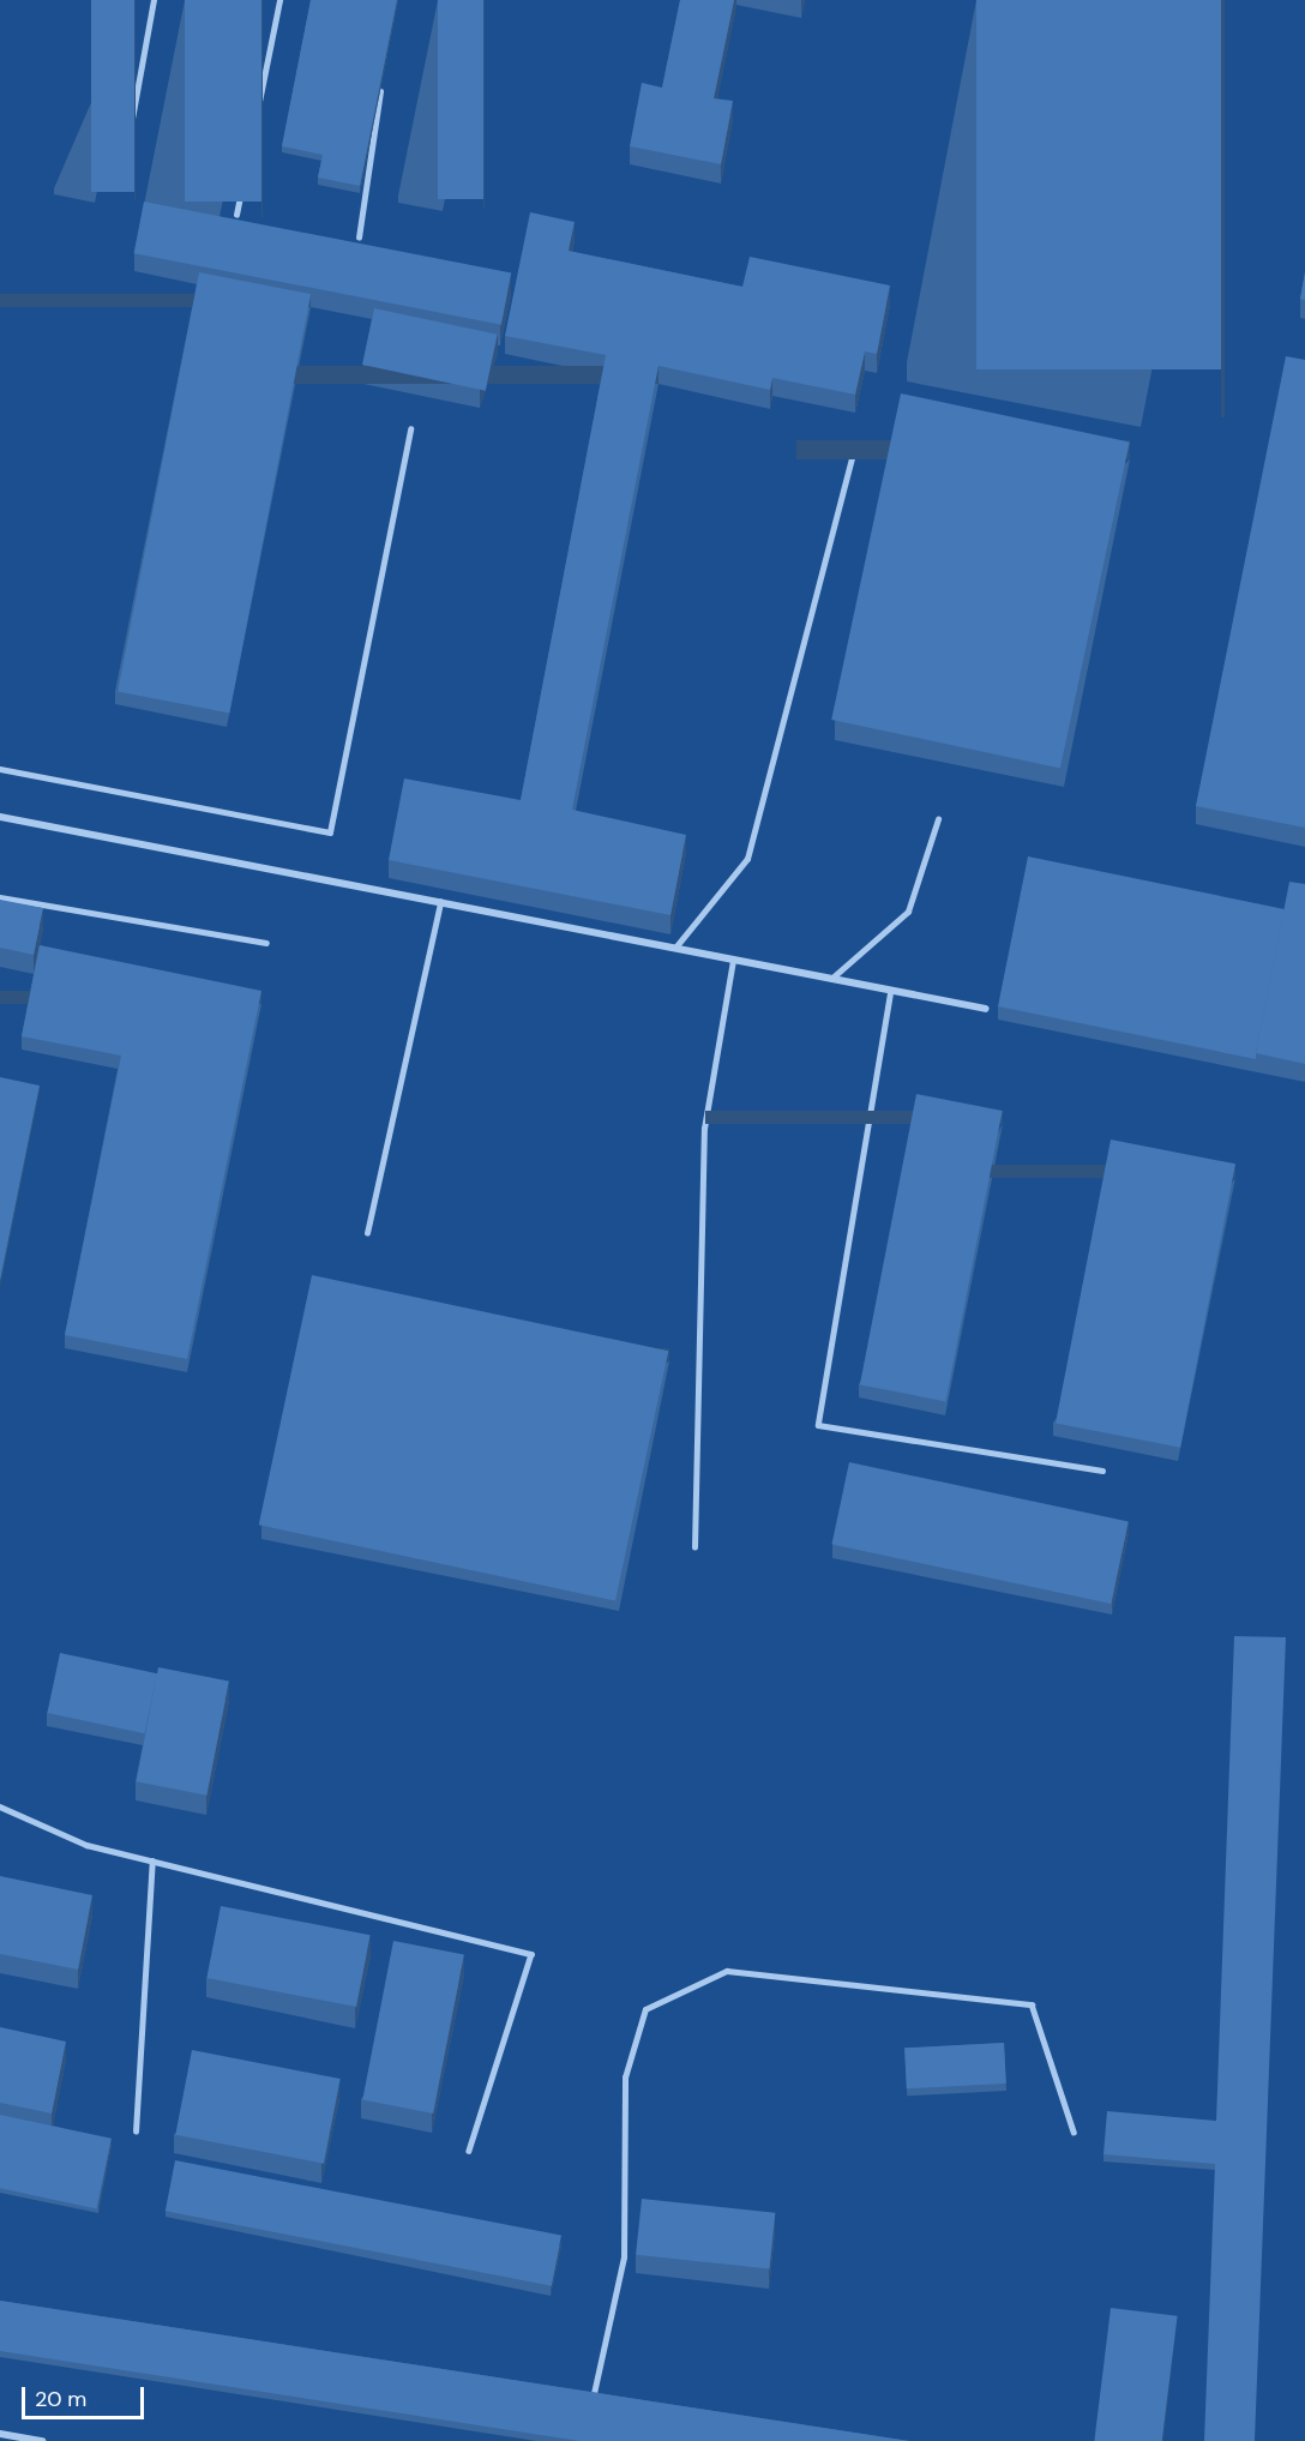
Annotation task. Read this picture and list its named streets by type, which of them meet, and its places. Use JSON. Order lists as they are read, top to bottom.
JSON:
{
  "scale_bar": "20 m"
}
